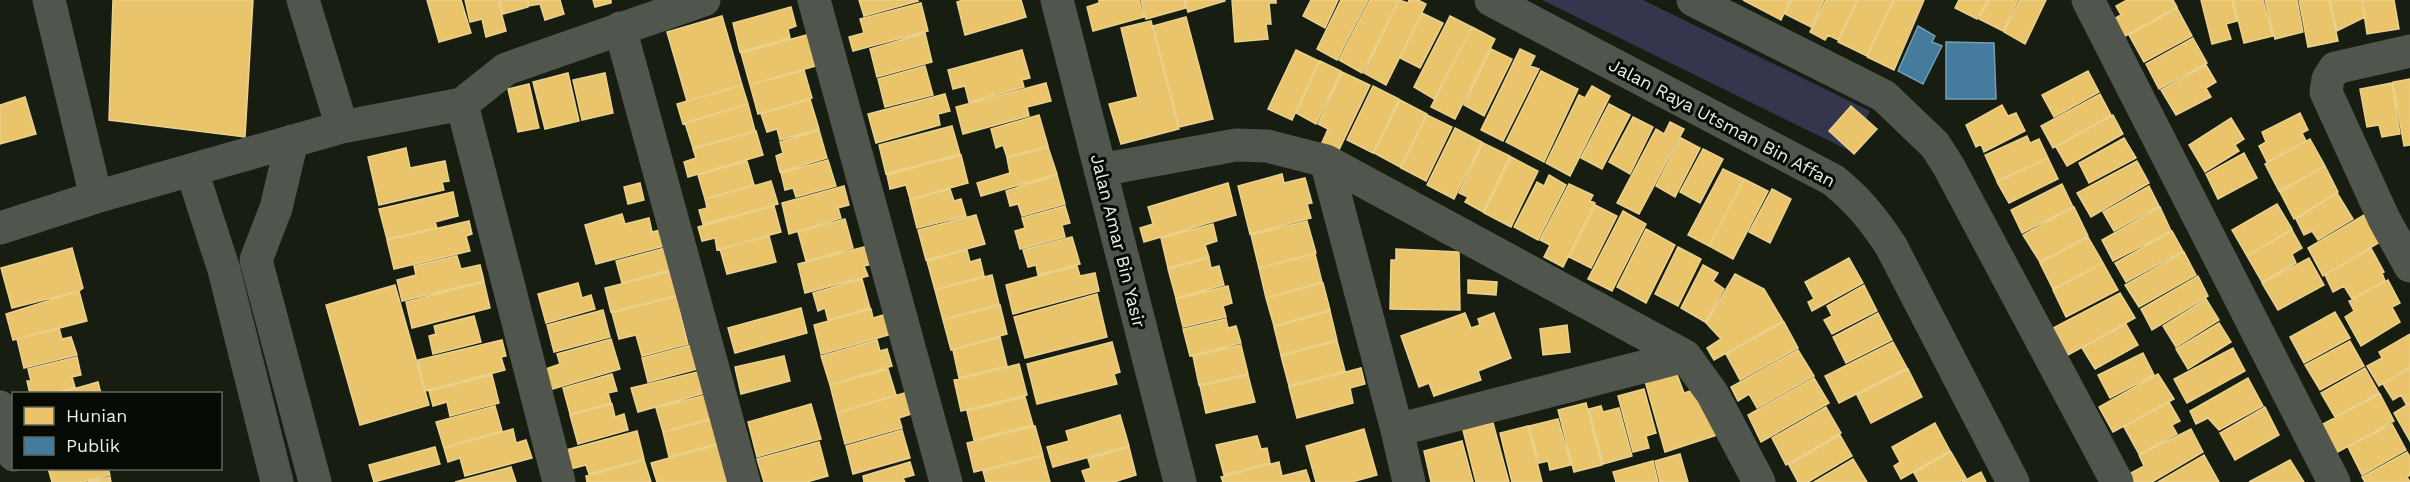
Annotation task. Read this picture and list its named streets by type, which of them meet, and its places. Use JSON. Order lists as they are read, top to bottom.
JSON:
{
  "streets": {
    "street": ["Jalan Raya Utsman Bin Affan", "Jalan Amar Bin Yasir"]
  },
  "legend": ["Hunian", "Publik"]
}
